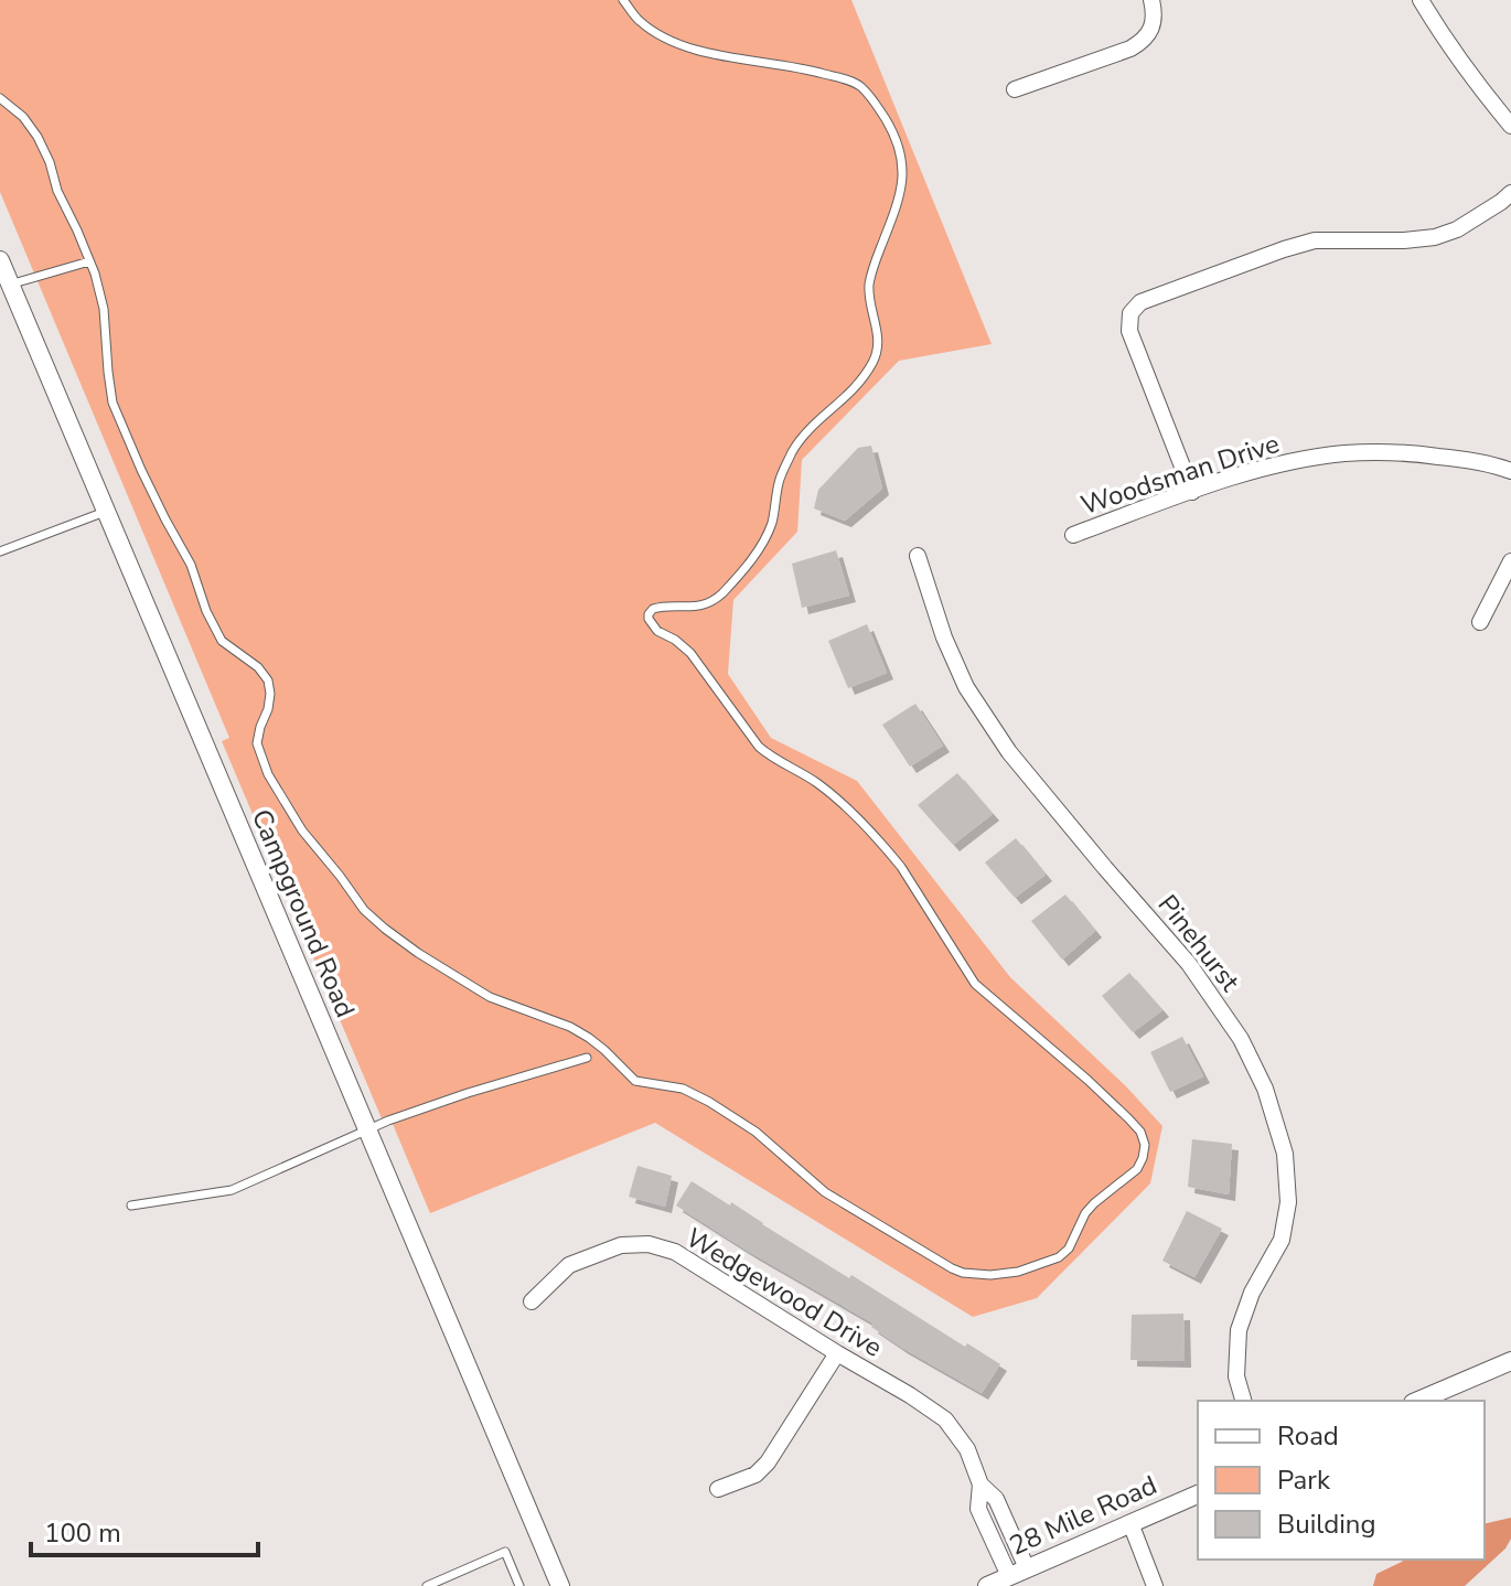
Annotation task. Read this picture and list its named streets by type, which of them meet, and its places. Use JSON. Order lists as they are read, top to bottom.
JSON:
{
  "streets": {
    "street": [
      "Woodsman Drive",
      "Campground Road",
      "Pinehurst",
      "Wedgewood Drive",
      "28 Mile Road"
    ]
  },
  "crossings": [
    ["Wedgewood Drive", "28 Mile Road"]
  ],
  "legend": ["Road", "Park", "Building"],
  "scale_bar": "100 m"
}
